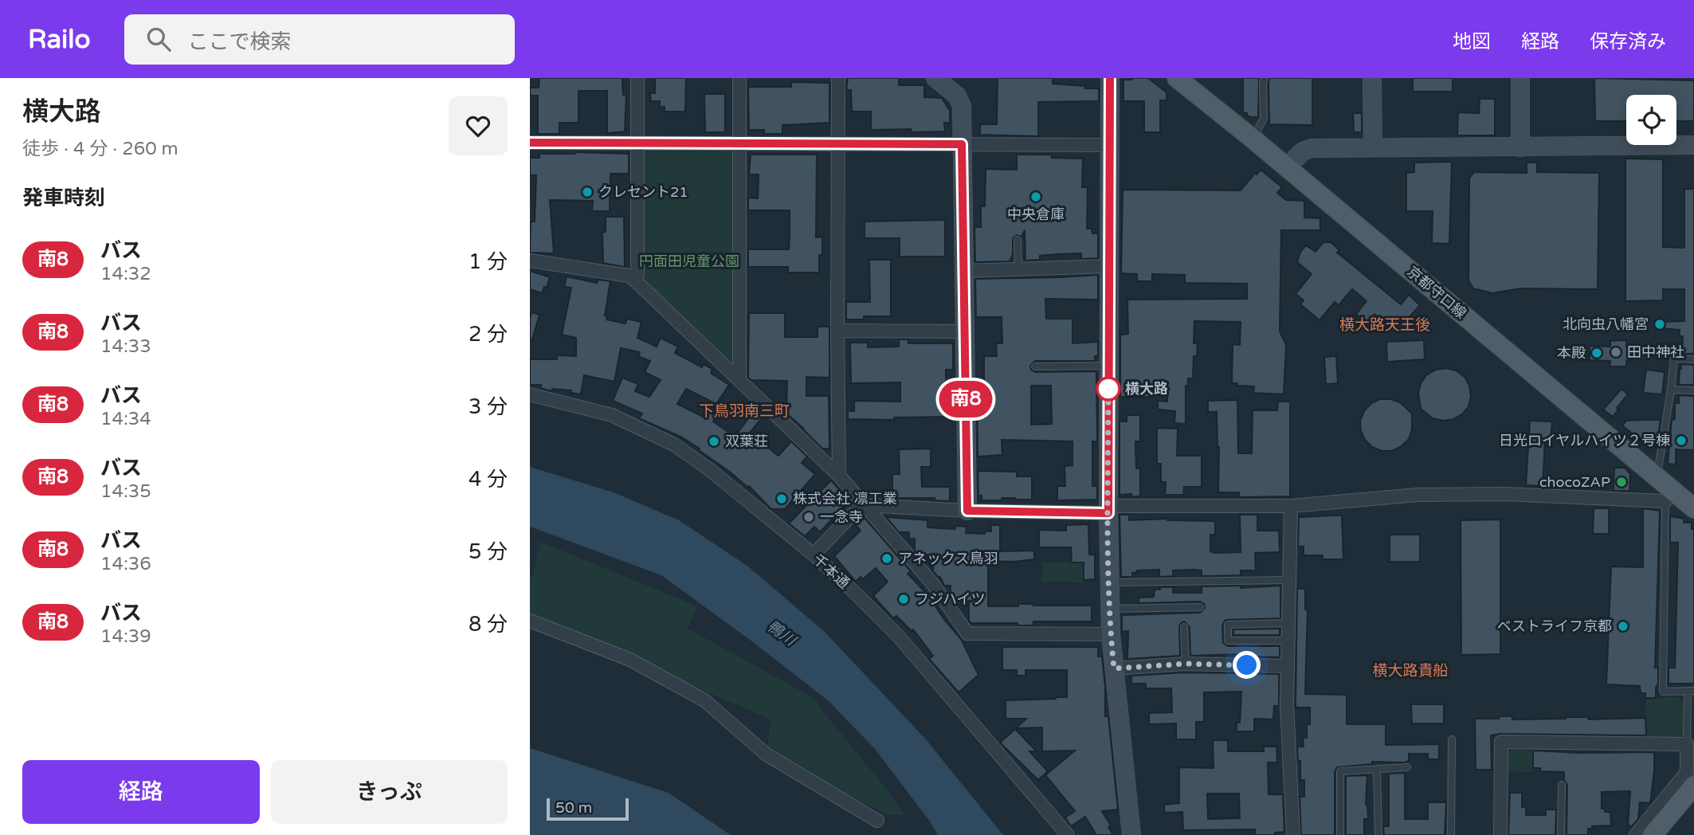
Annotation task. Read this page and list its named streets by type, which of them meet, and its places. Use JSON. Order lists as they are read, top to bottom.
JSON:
{
  "streets": {
    "main road": ["京都守口線"],
    "street": ["千本通"]
  },
  "districts": ["横大路天王後", "下鳥羽南三町", "横大路貴船"],
  "water": ["鴨川"],
  "parks": ["円面田児童公園"],
  "places": [
    "クレセント21",
    "中央倉庫",
    "北向虫八幡宮",
    "田中神社",
    "本殿",
    "横大路",
    "日光ロイヤルハイツ２号棟",
    "双葉荘",
    "chocoZAP",
    "株式会社 凛工業",
    "一念寺",
    "アネックス鳥羽",
    "フジハイツ",
    "ベストライフ京都"
  ],
  "lines": ["bus line 南8"],
  "scale_bar": "50 m",
  "page": {
    "header": "Railo",
    "search": "ここで検索",
    "nav": ["地図", "経路", "保存済み"],
    "heading": [
      ["横大路", "徒歩 · 4 分 · 260 m"],
      "発車時刻"
    ],
    "on_map": "南8",
    "list": [
      {
        "mark": "南8",
        "name": "バス",
        "note": "14:32",
        "value": "1 分"
      },
      {
        "mark": "南8",
        "name": "バス",
        "note": "14:33",
        "value": "2 分"
      },
      {
        "mark": "南8",
        "name": "バス",
        "note": "14:34",
        "value": "3 分"
      },
      {
        "mark": "南8",
        "name": "バス",
        "note": "14:35",
        "value": "4 分"
      },
      {
        "mark": "南8",
        "name": "バス",
        "note": "14:36",
        "value": "5 分"
      },
      {
        "mark": "南8",
        "name": "バス",
        "note": "14:39",
        "value": "8 分"
      }
    ],
    "buttons": ["経路", "きっぷ"],
    "scale": "50 m"
  }
}
